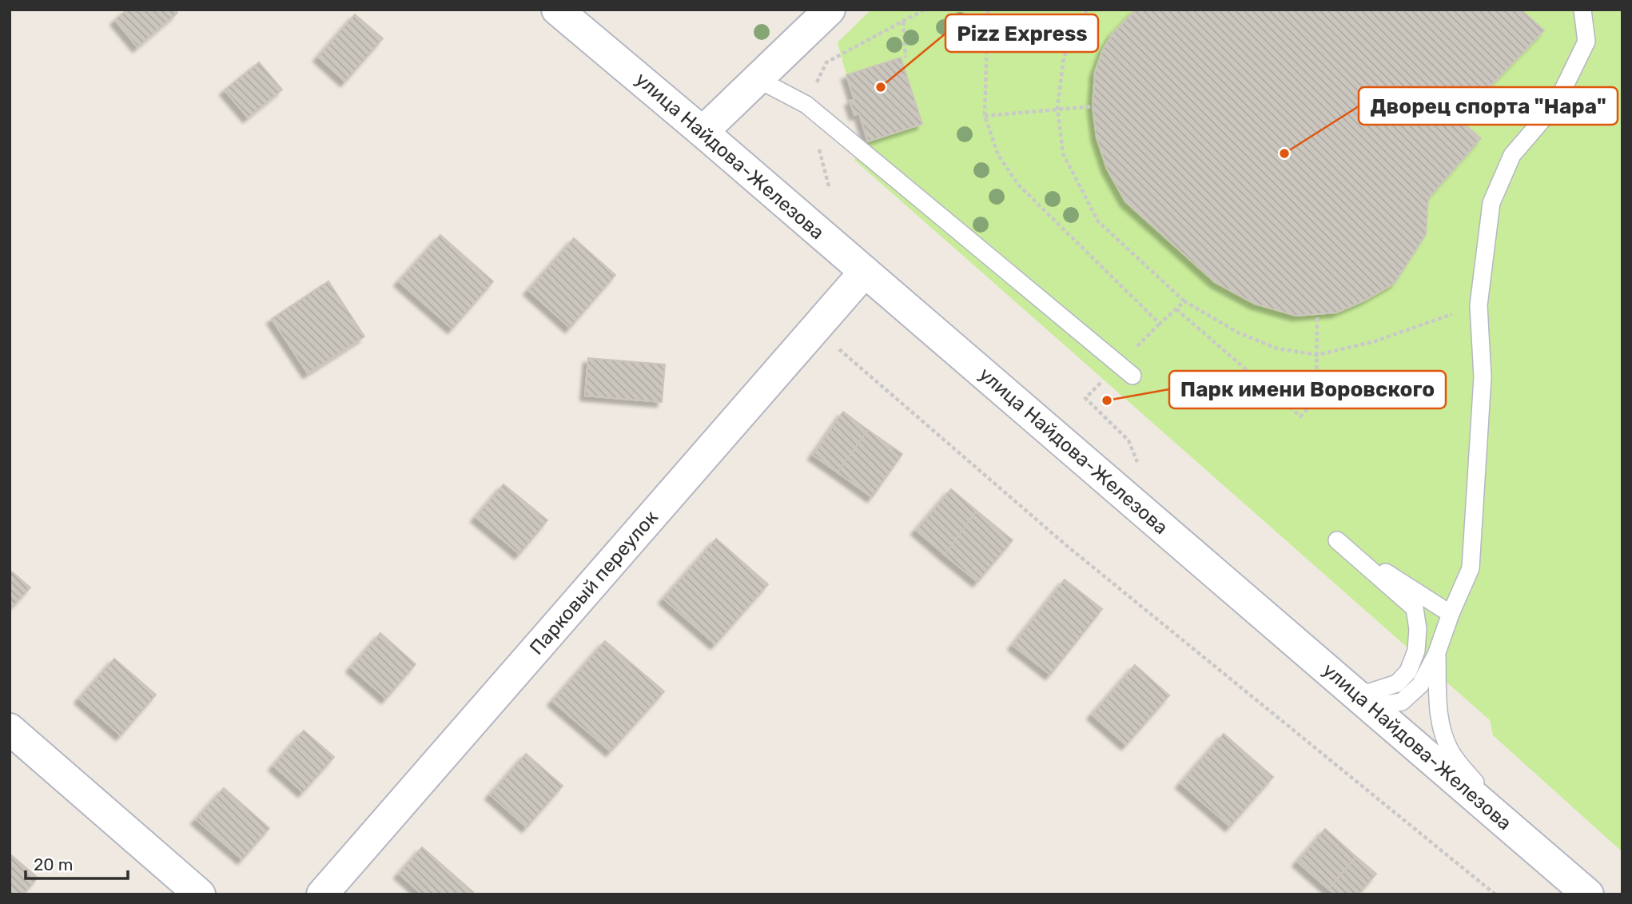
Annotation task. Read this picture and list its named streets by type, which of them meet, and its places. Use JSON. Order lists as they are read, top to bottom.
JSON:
{
  "streets": {
    "main road": ["улица Найдова-Железова", "Парковый переулок"]
  },
  "crossings": [
    ["улица Найдова-Железова", "Парковый переулок"]
  ],
  "places": ["Pizz Express", "Дворец спорта \"Нара\"", "Парк имени Воровского"],
  "scale_bar": "20 m"
}
